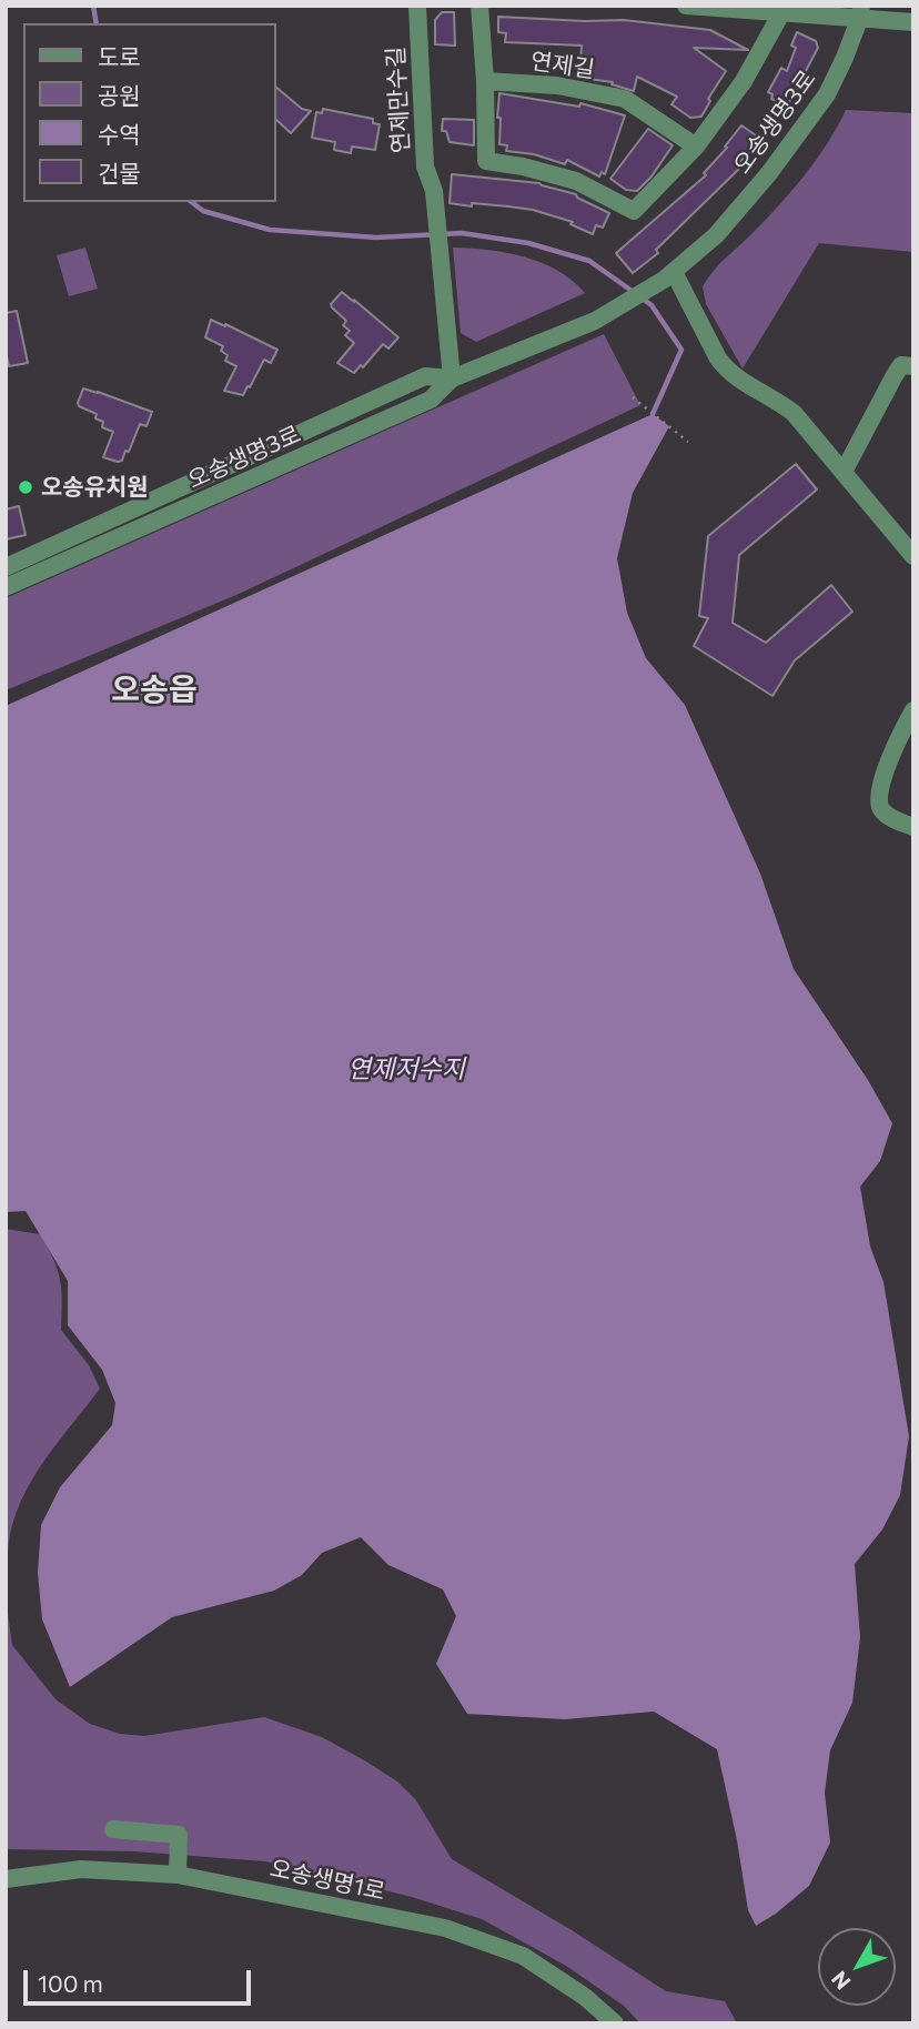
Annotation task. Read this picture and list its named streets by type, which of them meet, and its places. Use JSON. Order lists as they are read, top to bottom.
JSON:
{
  "streets": {
    "street": [
      "연제길",
      "연제만수길",
      "오송생명3로",
      "오송생명1로"
    ]
  },
  "crossings": [
    ["연제만수길", "오송생명3로"]
  ],
  "districts": ["오송읍"],
  "water": ["연제저수지"],
  "places": ["오송유치원"],
  "legend": [
    "도로",
    "공원",
    "수역",
    "건물"
  ],
  "scale_bar": "100 m",
  "north": "bottom left"
}
